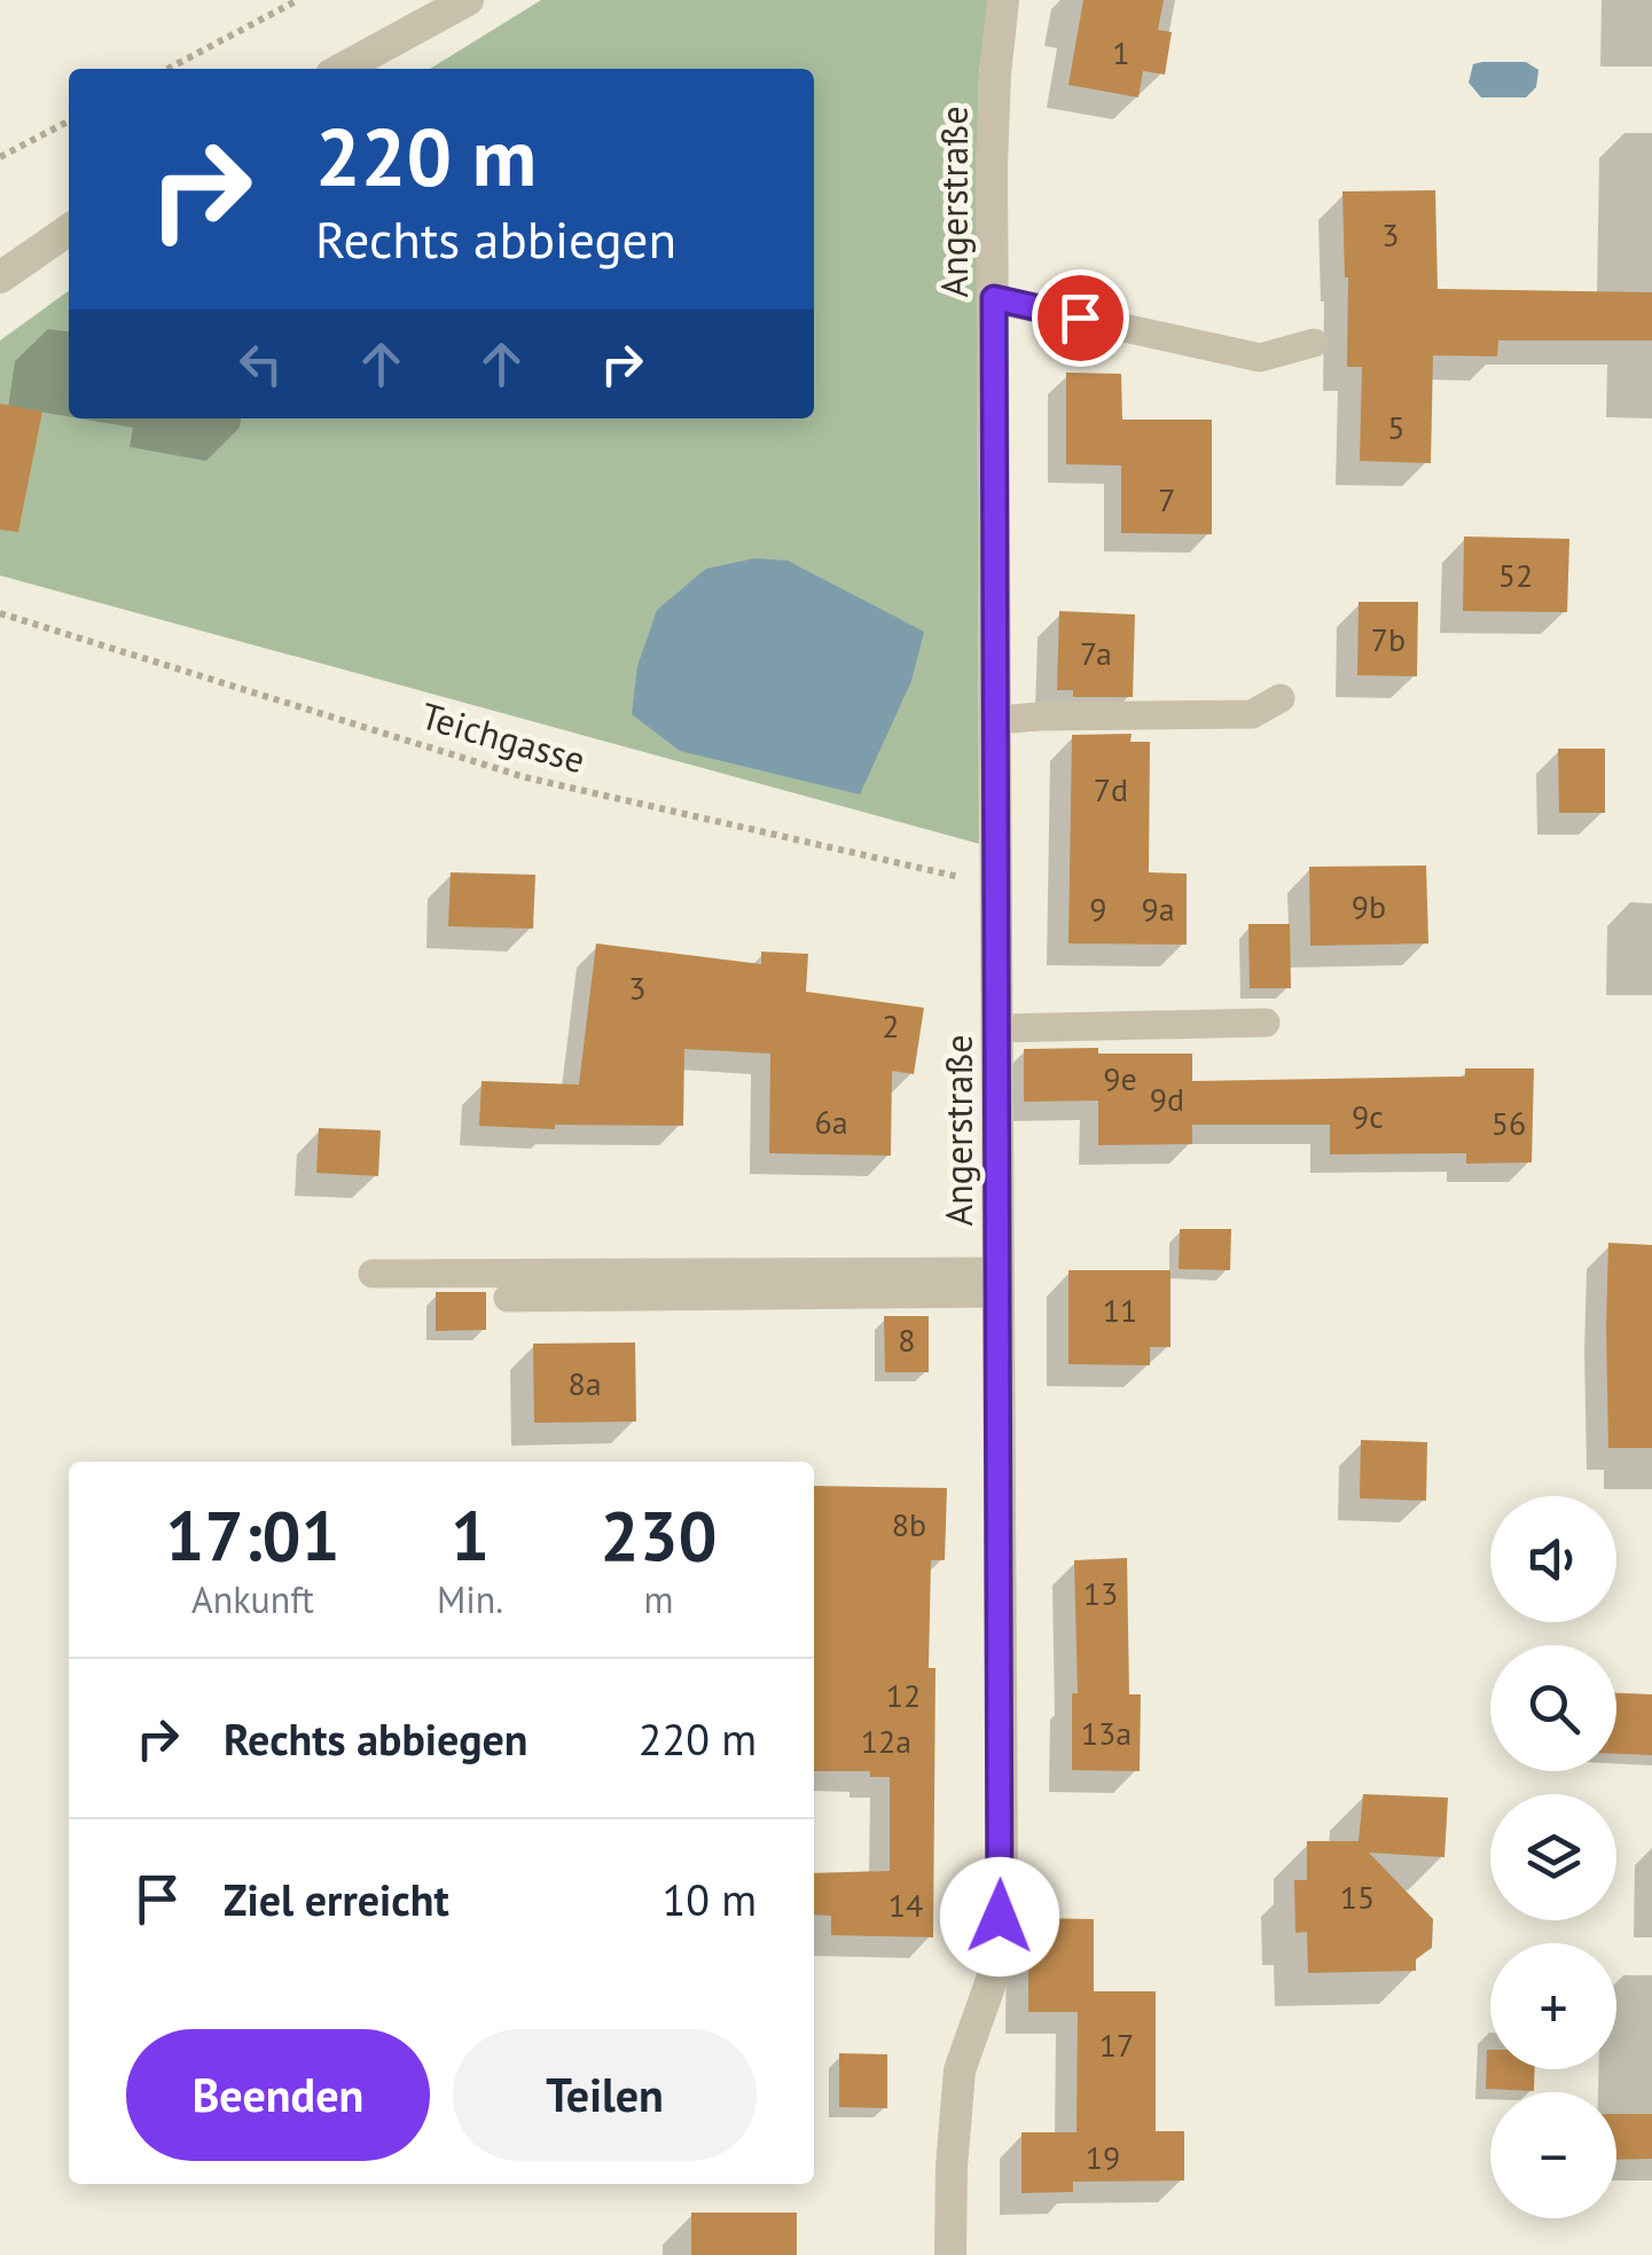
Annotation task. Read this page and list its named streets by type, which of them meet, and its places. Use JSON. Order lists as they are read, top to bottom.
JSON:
{
  "streets": {
    "street": ["Angerstraße"],
    "path": ["Teichgasse"]
  },
  "crossings": [
    ["Angerstraße", "Teichgasse"]
  ],
  "house_numbers": [
    "1",
    "3",
    "5",
    "7",
    "52",
    "7b",
    "7a",
    "7d",
    "9b",
    "9",
    "9a",
    "3",
    "2",
    "9e",
    "9d",
    "9c",
    "6a",
    "56",
    "11",
    "8",
    "8a",
    "8b",
    "13",
    "12",
    "13a",
    "12a",
    "15",
    "14",
    "17",
    "19"
  ],
  "page": {
    "turn": ["220 m", "Rechts abbiegen"],
    "eta": [
      "17:01",
      "Ankunft",
      "1",
      "Min.",
      "230",
      "m"
    ],
    "map_buttons": ["+", "−"],
    "list": [
      {
        "name": "Rechts abbiegen",
        "value": "220 m"
      },
      {
        "name": "Ziel erreicht",
        "value": "10 m"
      }
    ],
    "buttons": ["Beenden", "Teilen"]
  }
}
